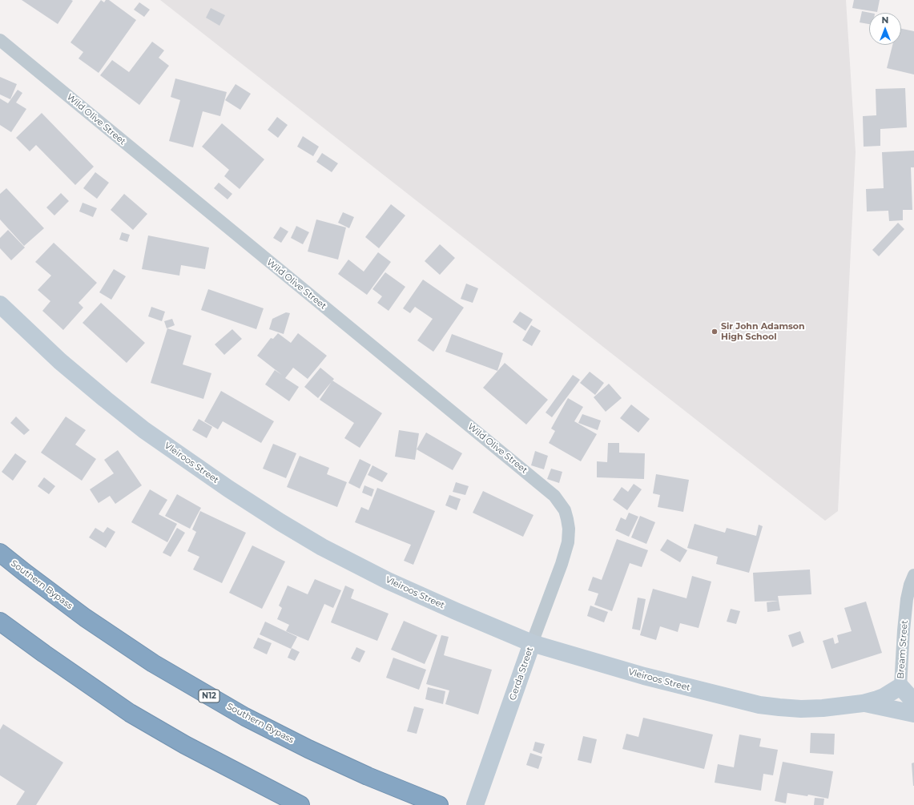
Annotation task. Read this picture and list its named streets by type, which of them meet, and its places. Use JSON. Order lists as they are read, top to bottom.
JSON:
{
  "streets": {
    "highway": ["Southern Bypass", "N12"],
    "street": [
      "Wild Olive Street",
      "Vleiroos Street",
      "Bream Street",
      "Gerda Street"
    ]
  },
  "crossings": [
    ["Wild Olive Street", "Gerda Street"],
    ["Vleiroos Street", "Bream Street"],
    ["Vleiroos Street", "Gerda Street"]
  ],
  "places": ["Sir John Adamson High School"],
  "north": "top"
}
